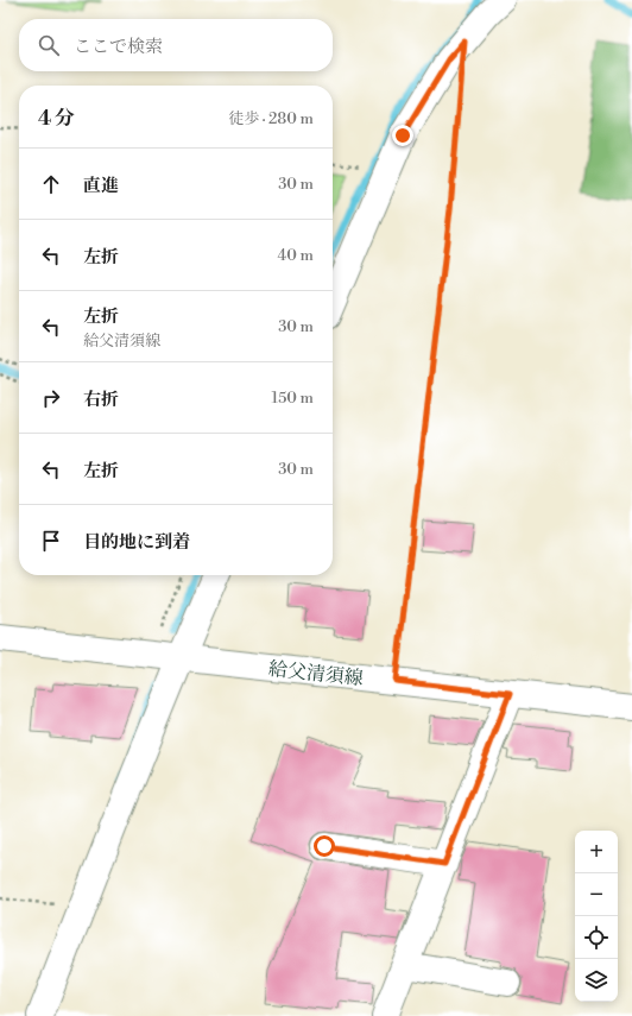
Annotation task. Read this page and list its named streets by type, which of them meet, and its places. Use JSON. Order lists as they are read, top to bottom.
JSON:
{
  "streets": {
    "street": ["給父清須線"]
  },
  "page": {
    "search": "ここで検索",
    "heading": ["4 分", "徒歩 · 280 m"],
    "list": [
      ["直進", "30 m"],
      ["左折", "40 m"],
      ["左折", "給父清須線", "30 m"],
      ["右折", "150 m"],
      ["左折", "30 m"],
      "目的地に到着"
    ],
    "map_buttons": ["+", "−"]
  }
}
